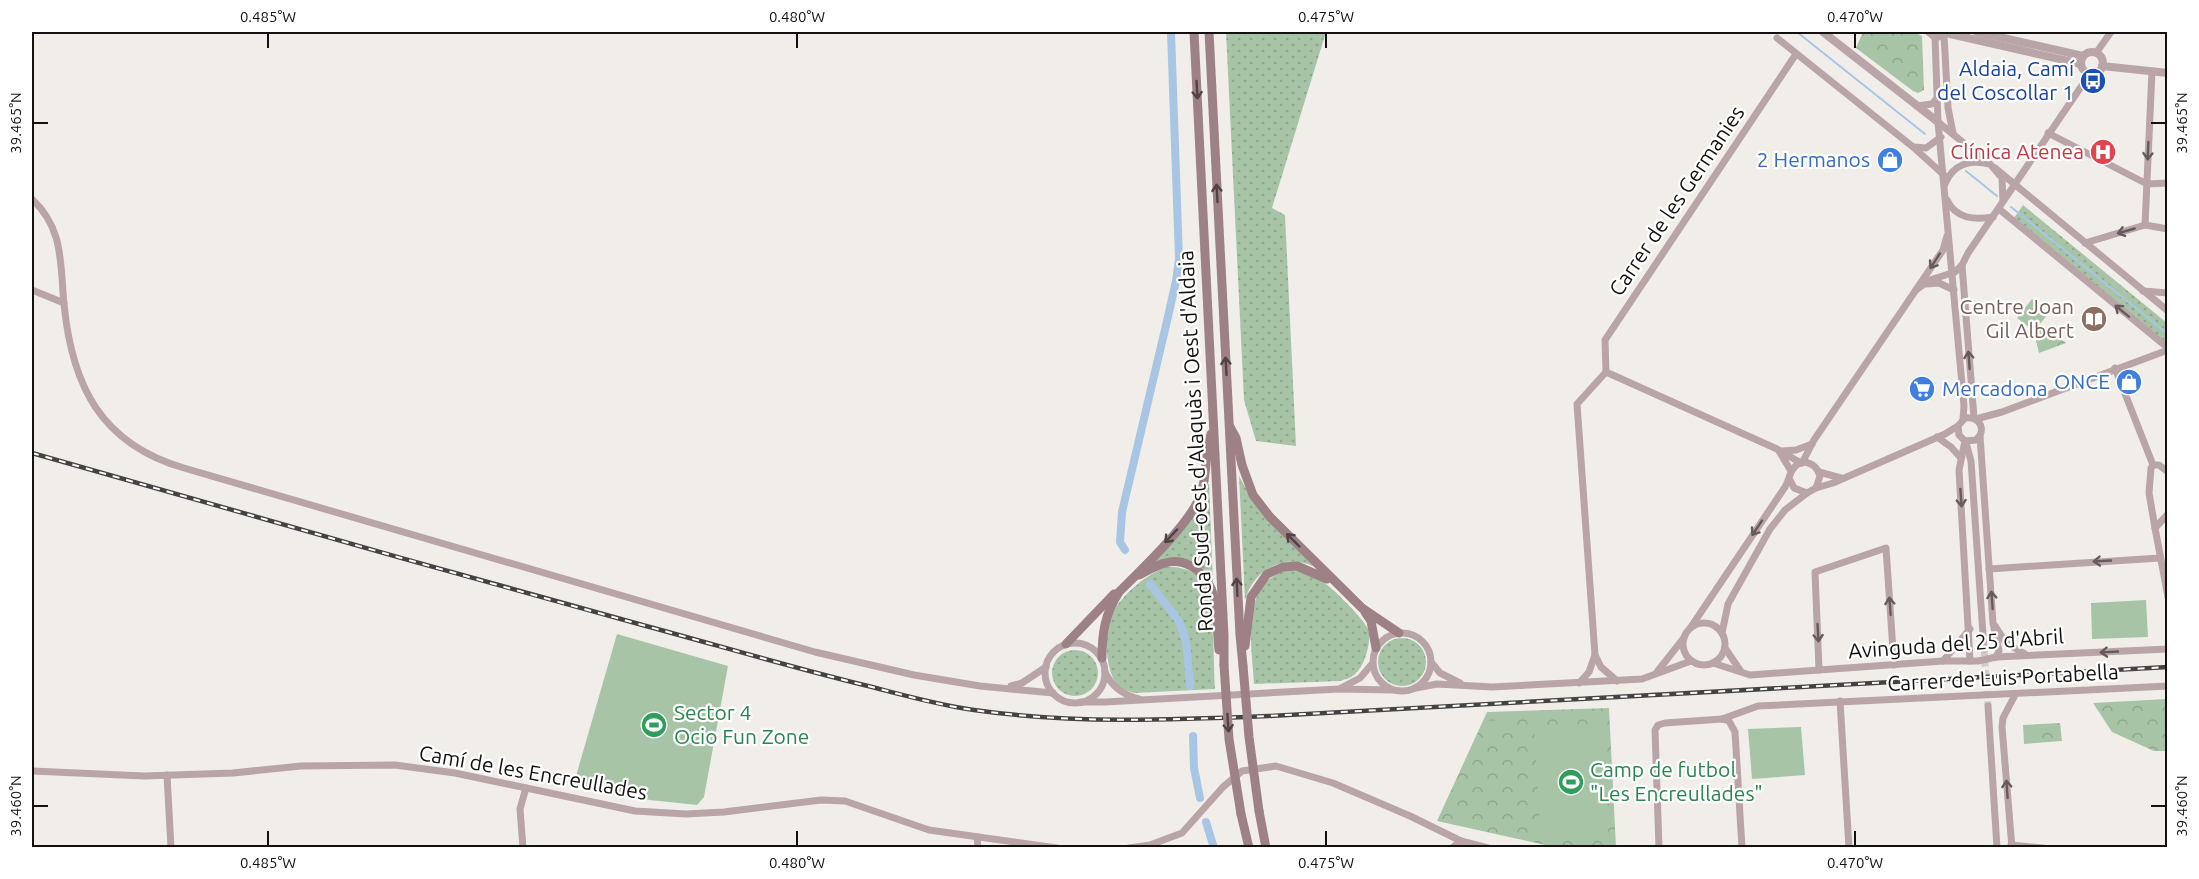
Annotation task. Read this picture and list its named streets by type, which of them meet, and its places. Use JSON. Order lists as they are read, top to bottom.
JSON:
{
  "streets": {
    "main road": ["Ronda Sud-oest d'Alaquàs i Oest d'Aldaia"],
    "street": [
      "Carrer de les Germanies",
      "Avinguda del 25 d'Abril",
      "Carrer de Luis Portabella",
      "Camí de les Encreullades"
    ]
  },
  "places": {
    "bus stop": ["Aldaia, Camí del Coscollar 1"],
    "hospital": ["Clínica Atenea"],
    "shop": ["2 Hermanos", "ONCE"],
    "library": ["Centre Joan Gil Albert"],
    "supermarket": ["Mercadona"],
    "sports": ["Sector 4 Ocio Fun Zone", "Camp de futbol \"Les Encreullades\""]
  },
  "coordinates": [
    "0.485°W",
    "0.480°W",
    "0.475°W",
    "0.470°W",
    "39.465°N",
    "39.460°N"
  ]
}
